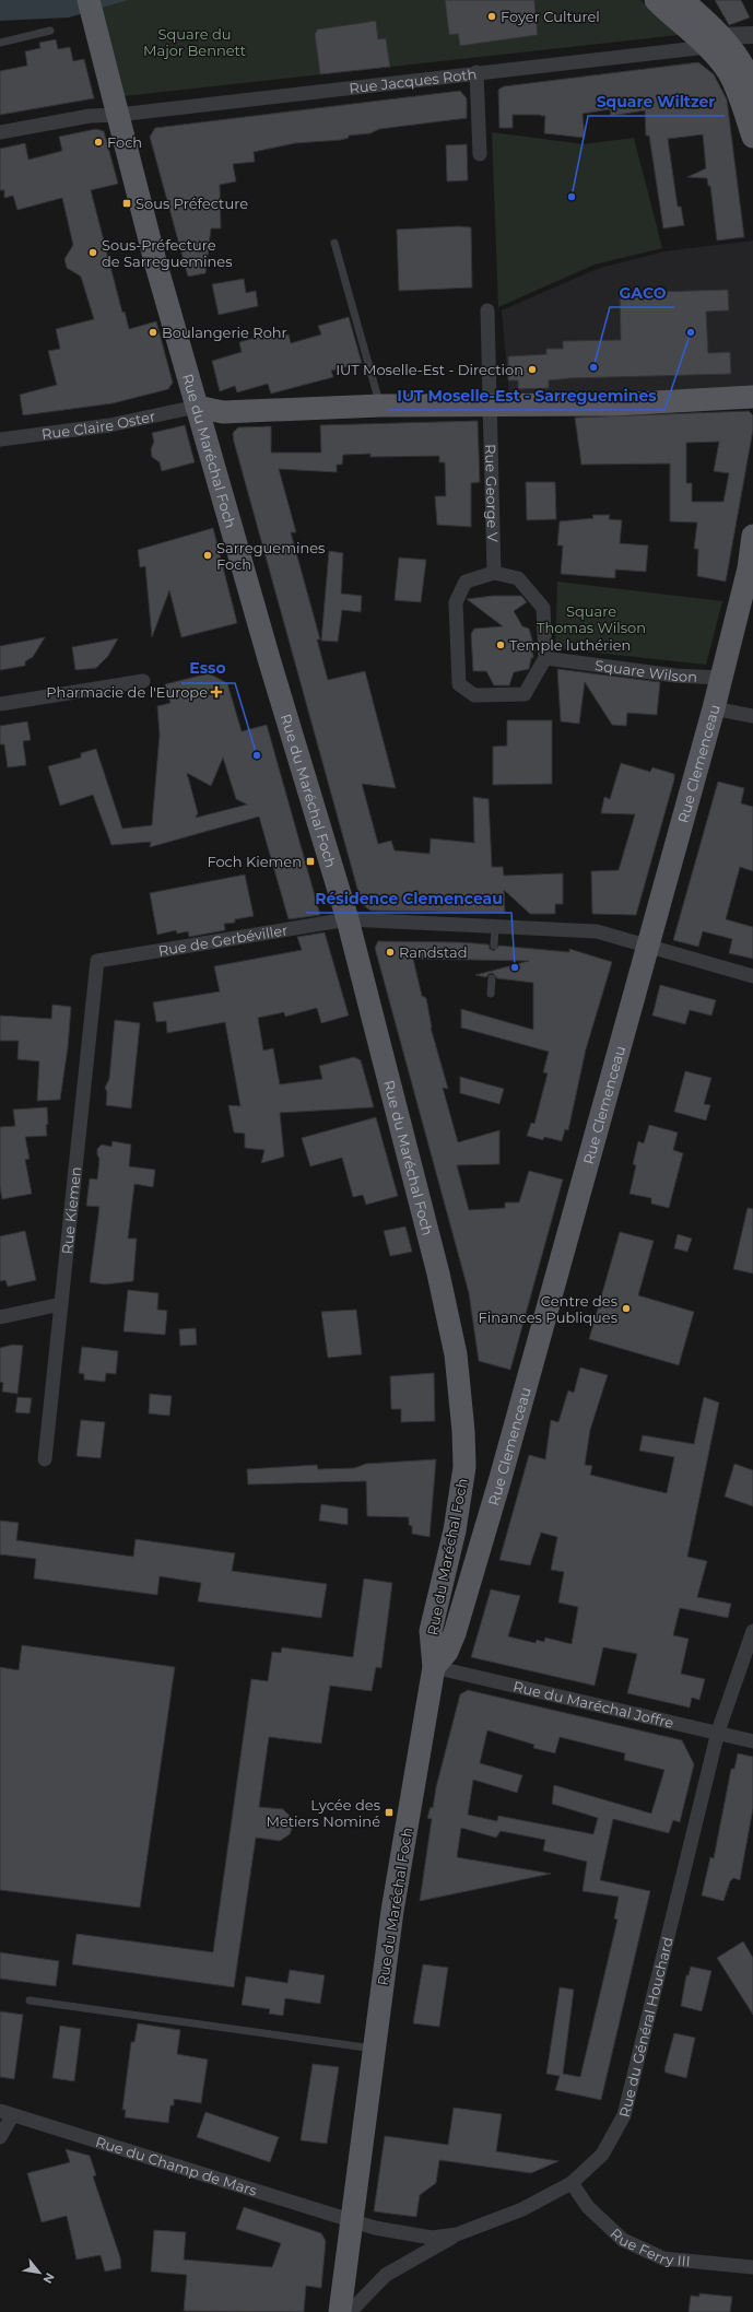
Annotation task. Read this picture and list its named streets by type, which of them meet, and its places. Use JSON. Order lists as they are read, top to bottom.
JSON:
{
  "streets": {
    "main road": ["Rue du Maréchal Foch", "Rue Clemenceau"],
    "street": [
      "Rue Jacques Roth",
      "Rue Claire Oster",
      "Rue George V",
      "Square Wilson",
      "Rue de Gerbéviller",
      "Rue Kiemen",
      "Rue du Maréchal Joffre",
      "Rue du Général Houchard",
      "Rue du Champ de Mars",
      "Rue Ferry III"
    ]
  },
  "crossings": [
    ["Rue Jacques Roth", "Rue du Maréchal Foch"],
    ["Rue Claire Oster", "Rue du Maréchal Foch"],
    ["Rue du Maréchal Foch", "Rue Clemenceau"],
    ["Rue du Maréchal Foch", "Rue de Gerbéviller"],
    ["Rue du Maréchal Foch", "Rue du Maréchal Joffre"],
    ["Rue du Maréchal Foch", "Rue du Général Houchard"],
    ["Rue du Maréchal Foch", "Rue du Champ de Mars"],
    ["Rue George V", "Square Wilson"],
    ["Square Wilson", "Rue Clemenceau"],
    ["Rue Clemenceau", "Rue de Gerbéviller"],
    ["Rue Clemenceau", "Rue du Maréchal Joffre"],
    ["Rue de Gerbéviller", "Rue Kiemen"],
    ["Rue du Maréchal Joffre", "Rue du Général Houchard"],
    ["Rue du Général Houchard", "Rue du Champ de Mars"],
    ["Rue du Général Houchard", "Rue Ferry III"]
  ],
  "parks": ["Square du Major Bennett", "Square Thomas Wilson"],
  "places": {
    "other": [
      "Foyer Culturel",
      "Foch",
      "Square Wiltzer",
      "Sous-Préfecture de Sarreguemines",
      "Boulangerie Rohr",
      "IUT Moselle-Est - Sarreguemines",
      "GACO",
      "IUT Moselle-Est - Direction",
      "Sarreguemines Foch",
      "Temple luthérien",
      "Esso",
      "Randstad",
      "Résidence Clemenceau",
      "Centre des Finances Publiques"
    ],
    "transit": ["Sous Préfecture", "Foch Kiemen", "Lycée des Metiers Nominé"],
    "health": ["Pharmacie de l'Europe"]
  },
  "north": "bottom right"
}
